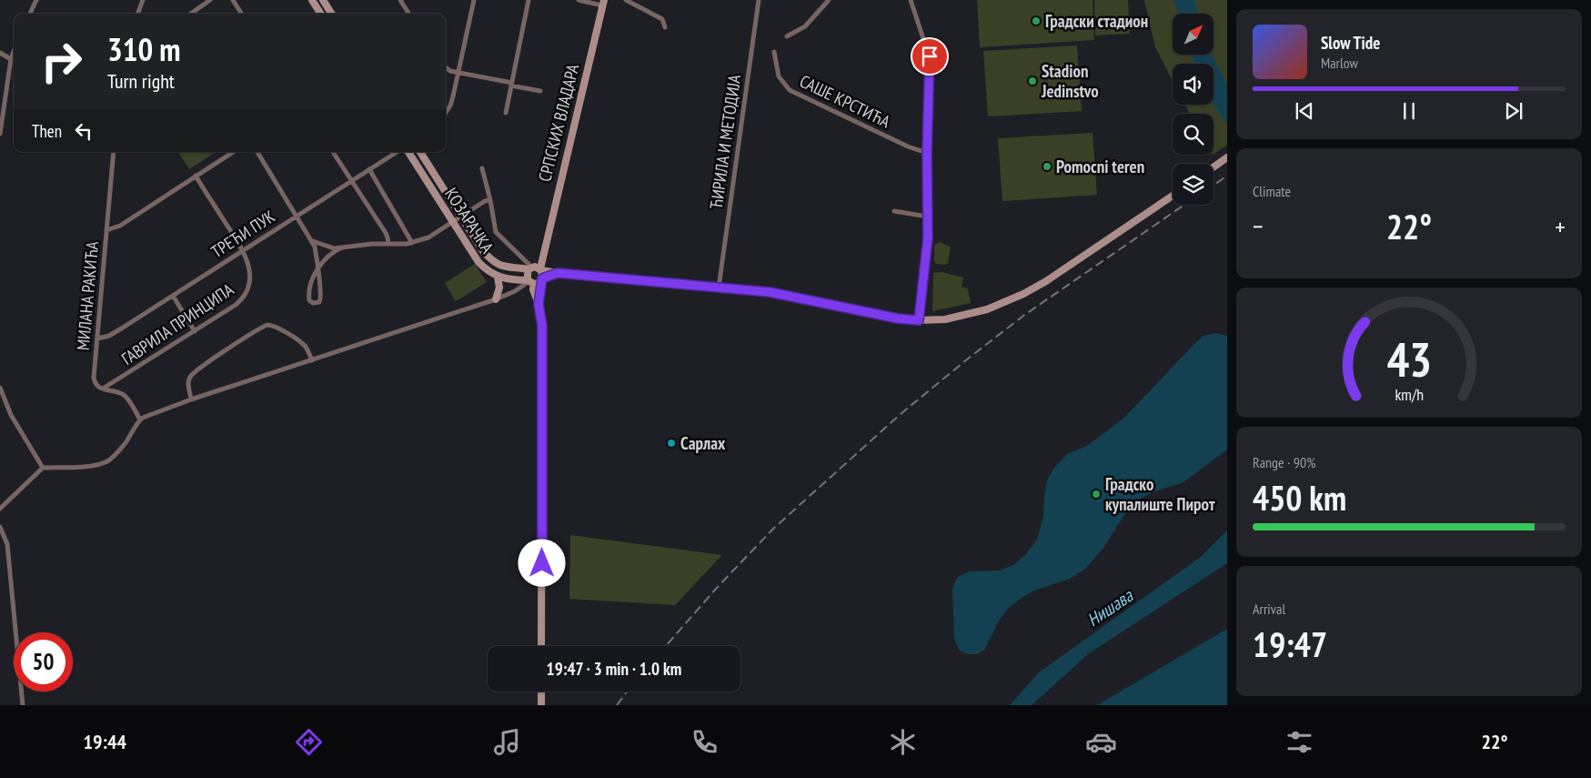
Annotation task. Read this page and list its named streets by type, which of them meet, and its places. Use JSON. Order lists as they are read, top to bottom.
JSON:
{
  "streets": {
    "street": [
      "САШЕ КРСТИЋА",
      "СРПСКИХ ВЛАДАРА",
      "ЋИРИЛА И МЕТОДИЈА",
      "КОЗАРАЧКА",
      "ТРЕЋИ ПУК",
      "МИЛАНА РАКИЋА",
      "ГАВРИЛА ПРИНЦИПА"
    ]
  },
  "crossings": [
    ["СРПСКИХ ВЛАДАРА", "КОЗАРАЧКА"],
    ["ЋИРИЛА И МЕТОДИЈА", "КОЗАРАЧКА"],
    ["ТРЕЋИ ПУК", "МИЛАНА РАКИЋА"],
    ["ТРЕЋИ ПУК", "ГАВРИЛА ПРИНЦИПА"],
    ["МИЛАНА РАКИЋА", "ГАВРИЛА ПРИНЦИПА"]
  ],
  "water": ["Нишава"],
  "places": [
    "Градски стадион",
    "Stadion Jedinstvo",
    "Pomocni teren",
    "Сарлах",
    "Градско купалиште Пирот"
  ],
  "north": "top right",
  "page": {
    "turn": ["310 m", "Turn right"],
    "song": ["Slow Tide", "Marlow"],
    "then": "Then",
    "tile": [
      "Climate",
      ["Range · 90%", "450 km"],
      ["Arrival", "19:47"]
    ],
    "heat": ["−", "22°", "+"],
    "limit": "50",
    "trip": "19:47 · 3 min · 1.0 km",
    "tabs": ["19:44", "22°"],
    "gauge": ["43", "km/h"]
  }
}
